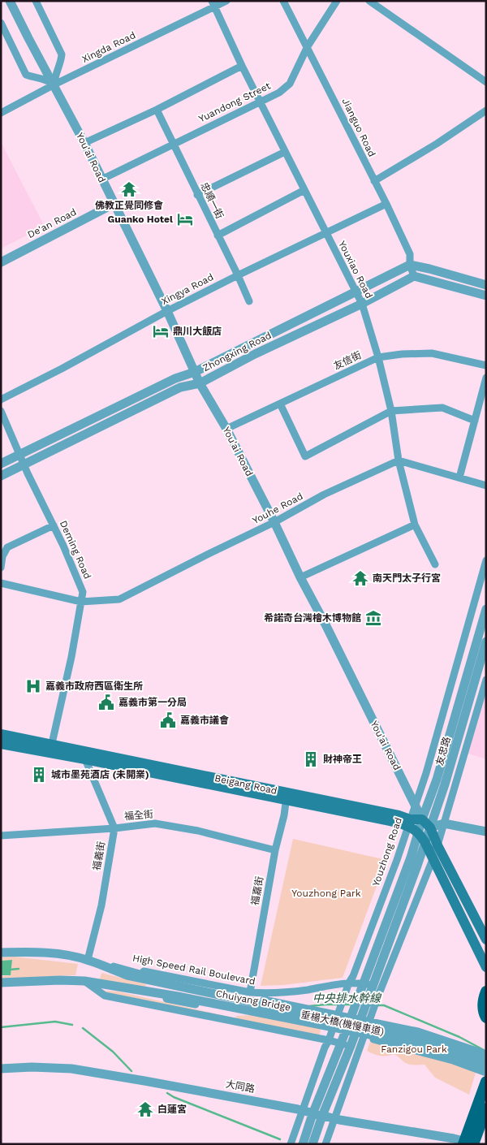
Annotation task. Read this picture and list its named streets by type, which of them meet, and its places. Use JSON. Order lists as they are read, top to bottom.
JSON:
{
  "streets": {
    "main road": ["Beigang Road"],
    "street": [
      "Xingda Road",
      "Yuandong Street",
      "Jianguo Road",
      "You'ai Road",
      "忠順一街",
      "De'an Road",
      "Youxiao Road",
      "Xingya Road",
      "Zhongxing Road",
      "友信街",
      "Youhe Road",
      "Deming Road",
      "友忠路",
      "福全街",
      "Youzhong Road",
      "福義街",
      "福嘉街",
      "High Speed Rail Boulevard",
      "Chuiyang Bridge",
      "垂楊大橋(機慢車道)",
      "大同路"
    ]
  },
  "crossings": [
    ["Xingda Road", "You'ai Road"],
    ["Xingda Road", "Youxiao Road"],
    ["Yuandong Street", "Jianguo Road"],
    ["Yuandong Street", "You'ai Road"],
    ["Yuandong Street", "忠順一街"],
    ["Yuandong Street", "Youxiao Road"],
    ["Jianguo Road", "Xingya Road"],
    ["Jianguo Road", "Zhongxing Road"],
    ["You'ai Road", "De'an Road"],
    ["You'ai Road", "Xingya Road"],
    ["You'ai Road", "Zhongxing Road"],
    ["You'ai Road", "友信街"],
    ["You'ai Road", "Youhe Road"],
    ["You'ai Road", "友忠路"],
    ["You'ai Road", "Beigang Road"],
    ["You'ai Road", "Youzhong Road"],
    ["忠順一街", "Xingya Road"],
    ["Youxiao Road", "Xingya Road"],
    ["Youxiao Road", "Zhongxing Road"],
    ["Youxiao Road", "友信街"],
    ["Youxiao Road", "Youhe Road"],
    ["Zhongxing Road", "Deming Road"],
    ["Youhe Road", "Deming Road"],
    ["Deming Road", "Beigang Road"],
    ["友忠路", "Beigang Road"],
    ["友忠路", "Youzhong Road"],
    ["友忠路", "High Speed Rail Boulevard"],
    ["Beigang Road", "Youzhong Road"],
    ["Beigang Road", "福嘉街"],
    ["福全街", "福義街"],
    ["福全街", "福嘉街"],
    ["Youzhong Road", "High Speed Rail Boulevard"],
    ["Youzhong Road", "大同路"],
    ["福義街", "High Speed Rail Boulevard"],
    ["福義街", "Chuiyang Bridge"],
    ["福嘉街", "High Speed Rail Boulevard"],
    ["High Speed Rail Boulevard", "Chuiyang Bridge"],
    ["Chuiyang Bridge", "垂楊大橋(機慢車道)"]
  ],
  "water": ["中央排水幹線"],
  "parks": ["Youzhong Park", "Fanzigou Park"],
  "places": {
    "temple": ["佛教正覺同修會", "南天門太子行宮", "白蓮宮"],
    "hotel": ["Guanko Hotel", "鼎川大飯店"],
    "museum": ["希諾奇台灣檜木博物館"],
    "hospital": ["嘉義市政府西區衛生所"],
    "public building": ["嘉義市第一分局", "嘉義市議會"],
    "building": ["財神帝王", "城市墨苑酒店 (未開業)"]
  }
}
